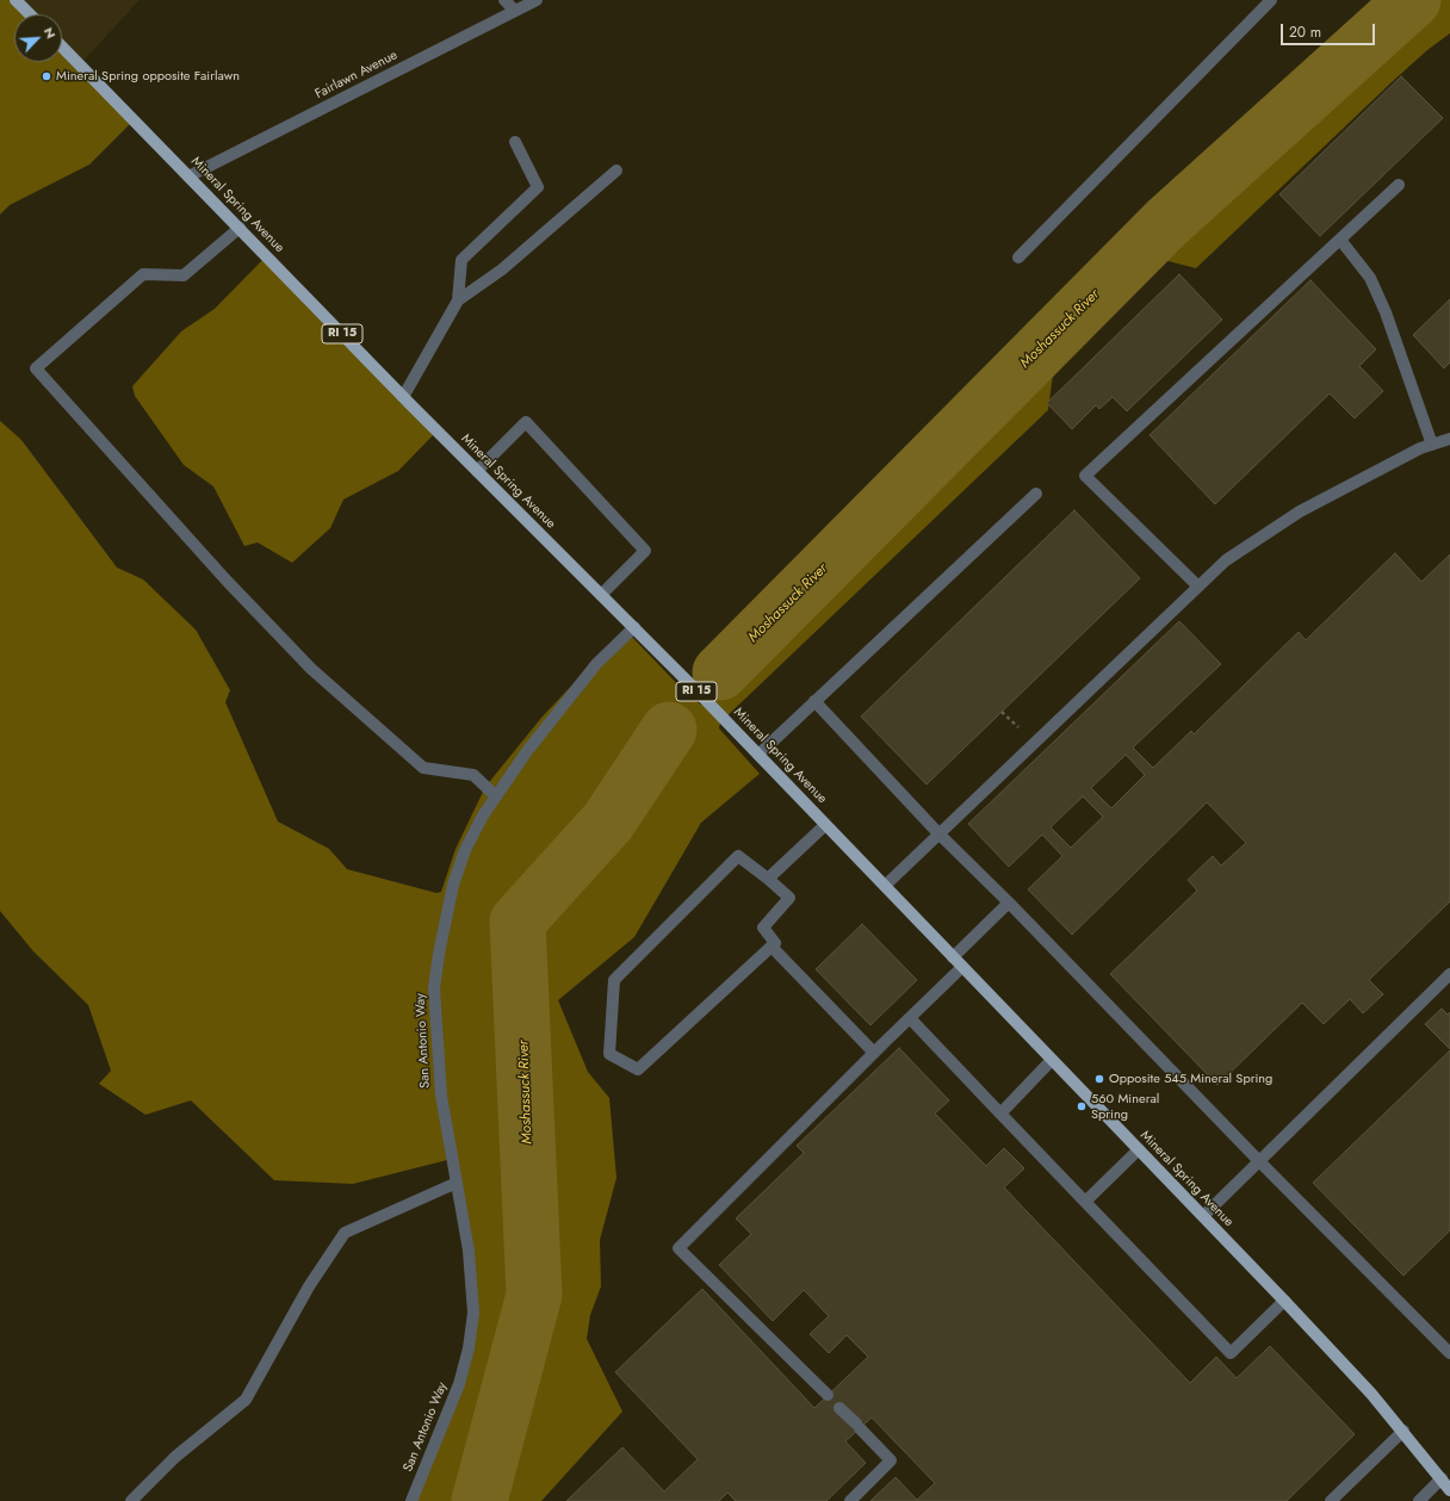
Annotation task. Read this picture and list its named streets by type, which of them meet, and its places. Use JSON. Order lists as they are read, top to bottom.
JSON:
{
  "streets": {
    "main road": ["Mineral Spring Avenue", "RI 15"],
    "street": ["Fairlawn Avenue", "San Antonio Way"]
  },
  "crossings": [
    ["Fairlawn Avenue", "Mineral Spring Avenue"],
    ["Mineral Spring Avenue", "San Antonio Way"]
  ],
  "water": ["Moshassuck River"],
  "places": ["Mineral Spring opposite Fairlawn", "Opposite 545 Mineral Spring", "560 Mineral Spring"],
  "scale_bar": "20 m",
  "north": "top right"
}
